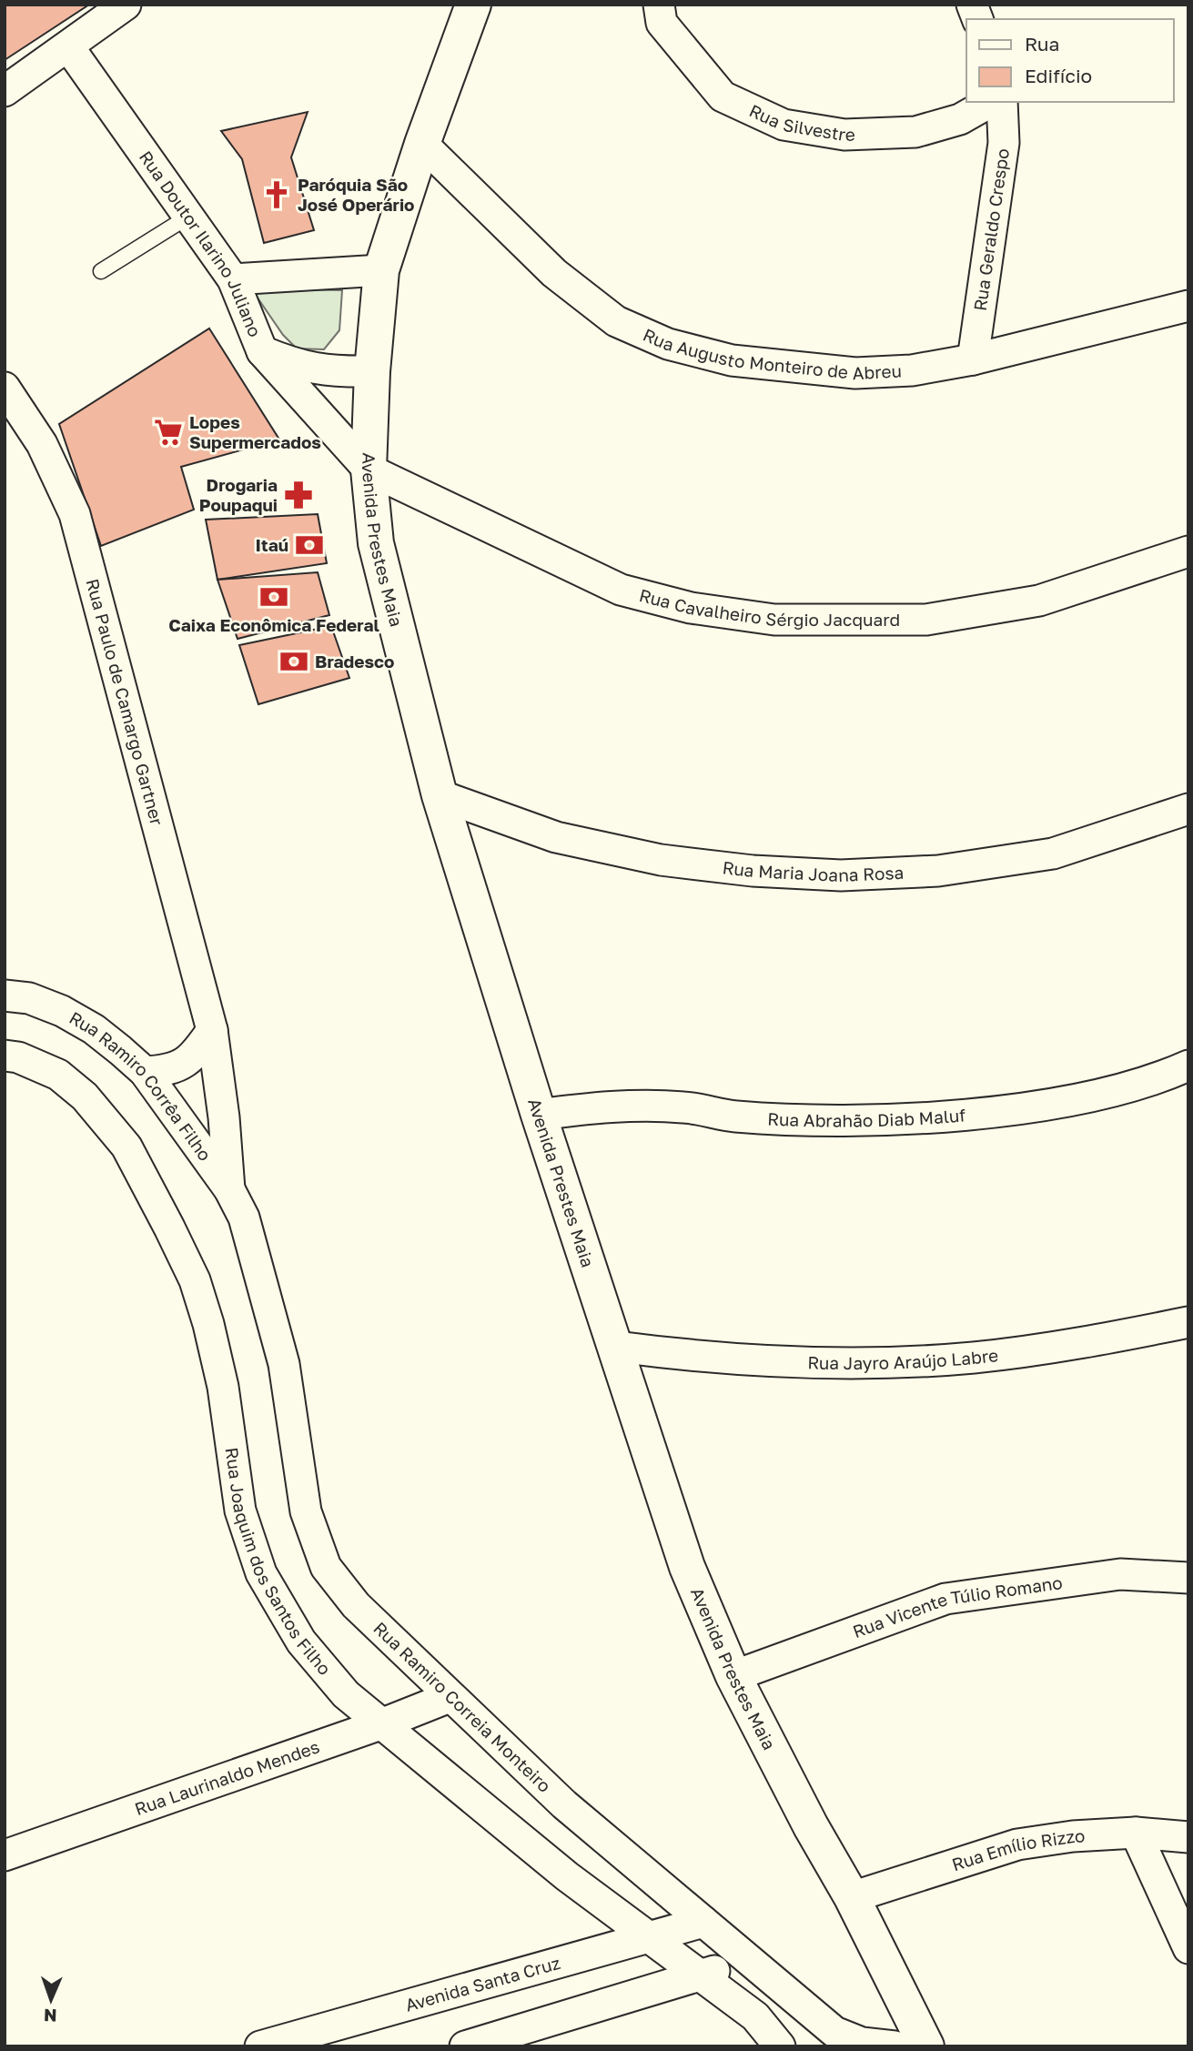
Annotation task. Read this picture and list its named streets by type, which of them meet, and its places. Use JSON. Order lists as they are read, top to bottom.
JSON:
{
  "streets": {
    "main road": ["Avenida Prestes Maia"],
    "street": [
      "Rua Silvestre",
      "Rua Geraldo Crespo",
      "Rua Doutor Ilarino Juliano",
      "Rua Augusto Monteiro de Abreu",
      "Rua Cavalheiro Sérgio Jacquard",
      "Rua Paulo de Camargo Gartner",
      "Rua Maria Joana Rosa",
      "Rua Ramiro Corrêa Filho",
      "Rua Abrahão Diab Maluf",
      "Rua Jayro Araújo Labre",
      "Rua Joaquim dos Santos Filho",
      "Rua Vicente Túlio Romano",
      "Rua Ramiro Correia Monteiro",
      "Rua Laurinaldo Mendes",
      "Rua Emílio Rizzo",
      "Avenida Santa Cruz"
    ]
  },
  "crossings": [
    ["Rua Geraldo Crespo", "Rua Augusto Monteiro de Abreu"],
    ["Rua Doutor Ilarino Juliano", "Avenida Prestes Maia"],
    ["Rua Augusto Monteiro de Abreu", "Avenida Prestes Maia"],
    ["Avenida Prestes Maia", "Rua Cavalheiro Sérgio Jacquard"],
    ["Avenida Prestes Maia", "Rua Maria Joana Rosa"],
    ["Avenida Prestes Maia", "Rua Abrahão Diab Maluf"],
    ["Avenida Prestes Maia", "Rua Jayro Araújo Labre"],
    ["Avenida Prestes Maia", "Rua Vicente Túlio Romano"],
    ["Avenida Prestes Maia", "Rua Emílio Rizzo"],
    ["Rua Paulo de Camargo Gartner", "Rua Ramiro Corrêa Filho"],
    ["Rua Ramiro Corrêa Filho", "Rua Ramiro Correia Monteiro"],
    ["Rua Joaquim dos Santos Filho", "Rua Laurinaldo Mendes"],
    ["Rua Joaquim dos Santos Filho", "Avenida Santa Cruz"],
    ["Rua Ramiro Correia Monteiro", "Rua Laurinaldo Mendes"],
    ["Rua Ramiro Correia Monteiro", "Avenida Santa Cruz"]
  ],
  "places": {
    "church": ["Paróquia São José Operário"],
    "supermarket": ["Lopes Supermercados"],
    "pharmacy": ["Drogaria Poupaqui"],
    "bank": ["Itaú", "Caixa Econômica Federal", "Bradesco"]
  },
  "legend": ["Rua", "Edifício"],
  "north": "bottom"
}
